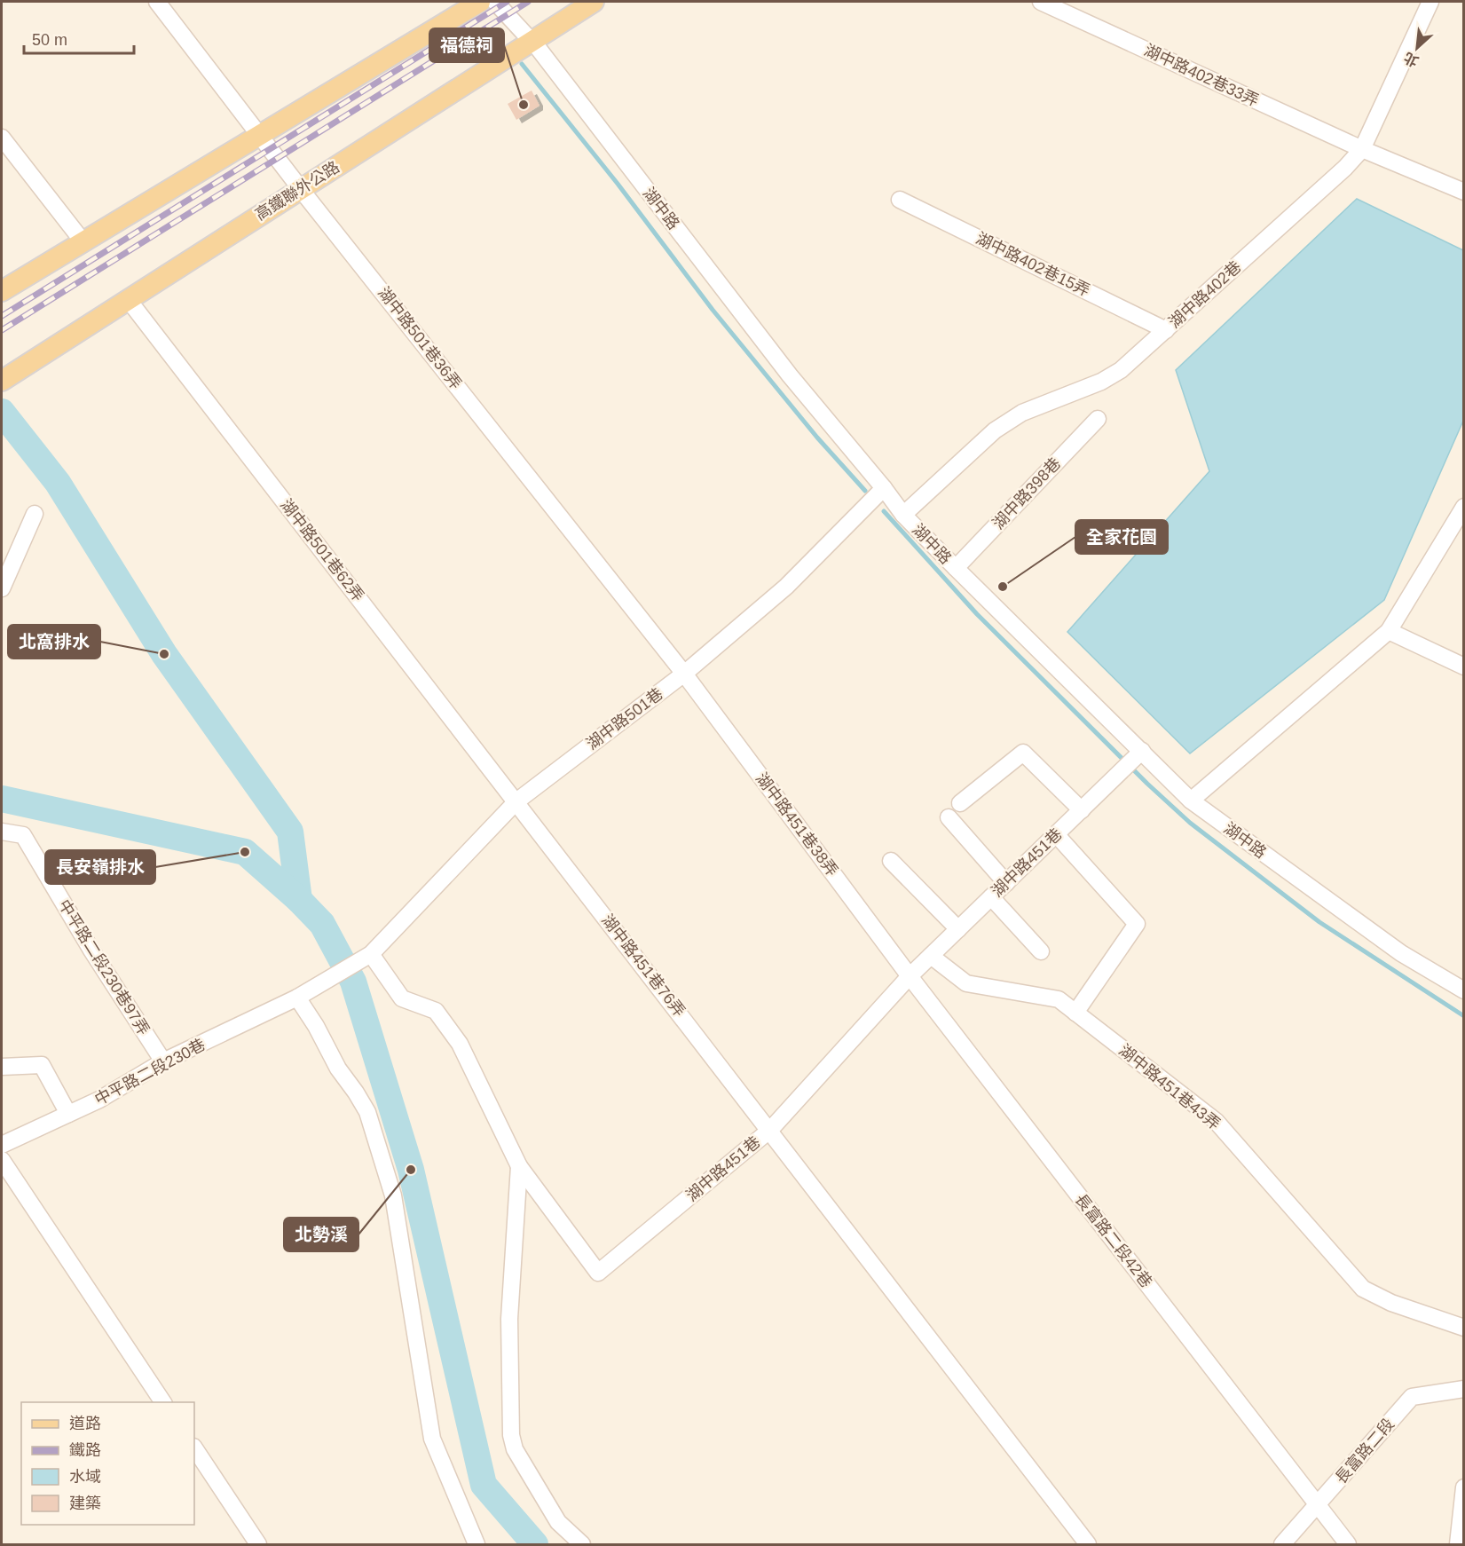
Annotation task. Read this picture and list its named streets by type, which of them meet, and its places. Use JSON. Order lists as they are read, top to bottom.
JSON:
{
  "streets": {
    "main road": ["高鐵聯外公路"],
    "street": [
      "湖中路402巷33弄",
      "湖中路",
      "湖中路402巷15弄",
      "湖中路402巷",
      "湖中路501巷36弄",
      "湖中路398巷",
      "湖中路501巷62弄",
      "湖中路501巷",
      "湖中路451巷38弄",
      "湖中路451巷",
      "湖中路451巷76弄",
      "中平路二段230巷97弄",
      "中平路二段230巷",
      "湖中路451巷43弄",
      "長富路二段42巷",
      "長富路二段"
    ]
  },
  "crossings": [
    ["湖中路402巷33弄", "湖中路402巷"],
    ["高鐵聯外公路", "湖中路"],
    ["高鐵聯外公路", "湖中路501巷36弄"],
    ["高鐵聯外公路", "湖中路501巷62弄"],
    ["湖中路", "湖中路402巷"],
    ["湖中路", "湖中路398巷"],
    ["湖中路", "湖中路501巷"],
    ["湖中路", "湖中路451巷"],
    ["湖中路402巷15弄", "湖中路402巷"],
    ["湖中路501巷36弄", "湖中路501巷"],
    ["湖中路501巷36弄", "湖中路451巷38弄"],
    ["湖中路501巷62弄", "湖中路501巷"],
    ["湖中路501巷62弄", "湖中路451巷76弄"],
    ["湖中路501巷", "湖中路451巷38弄"],
    ["湖中路501巷", "湖中路451巷"],
    ["湖中路501巷", "湖中路451巷76弄"],
    ["湖中路501巷", "中平路二段230巷"],
    ["湖中路451巷38弄", "湖中路451巷"],
    ["湖中路451巷38弄", "長富路二段42巷"],
    ["湖中路451巷", "湖中路451巷76弄"],
    ["湖中路451巷", "中平路二段230巷"],
    ["湖中路451巷", "湖中路451巷43弄"],
    ["湖中路451巷", "長富路二段42巷"],
    ["中平路二段230巷97弄", "中平路二段230巷"],
    ["長富路二段42巷", "長富路二段"]
  ],
  "places": [
    "福德祠",
    "全家花園",
    "北窩排水",
    "長安嶺排水",
    "北勢溪"
  ],
  "legend": [
    "道路",
    "鐵路",
    "水域",
    "建築"
  ],
  "scale_bar": "50 m",
  "north": "bottom left"
}
